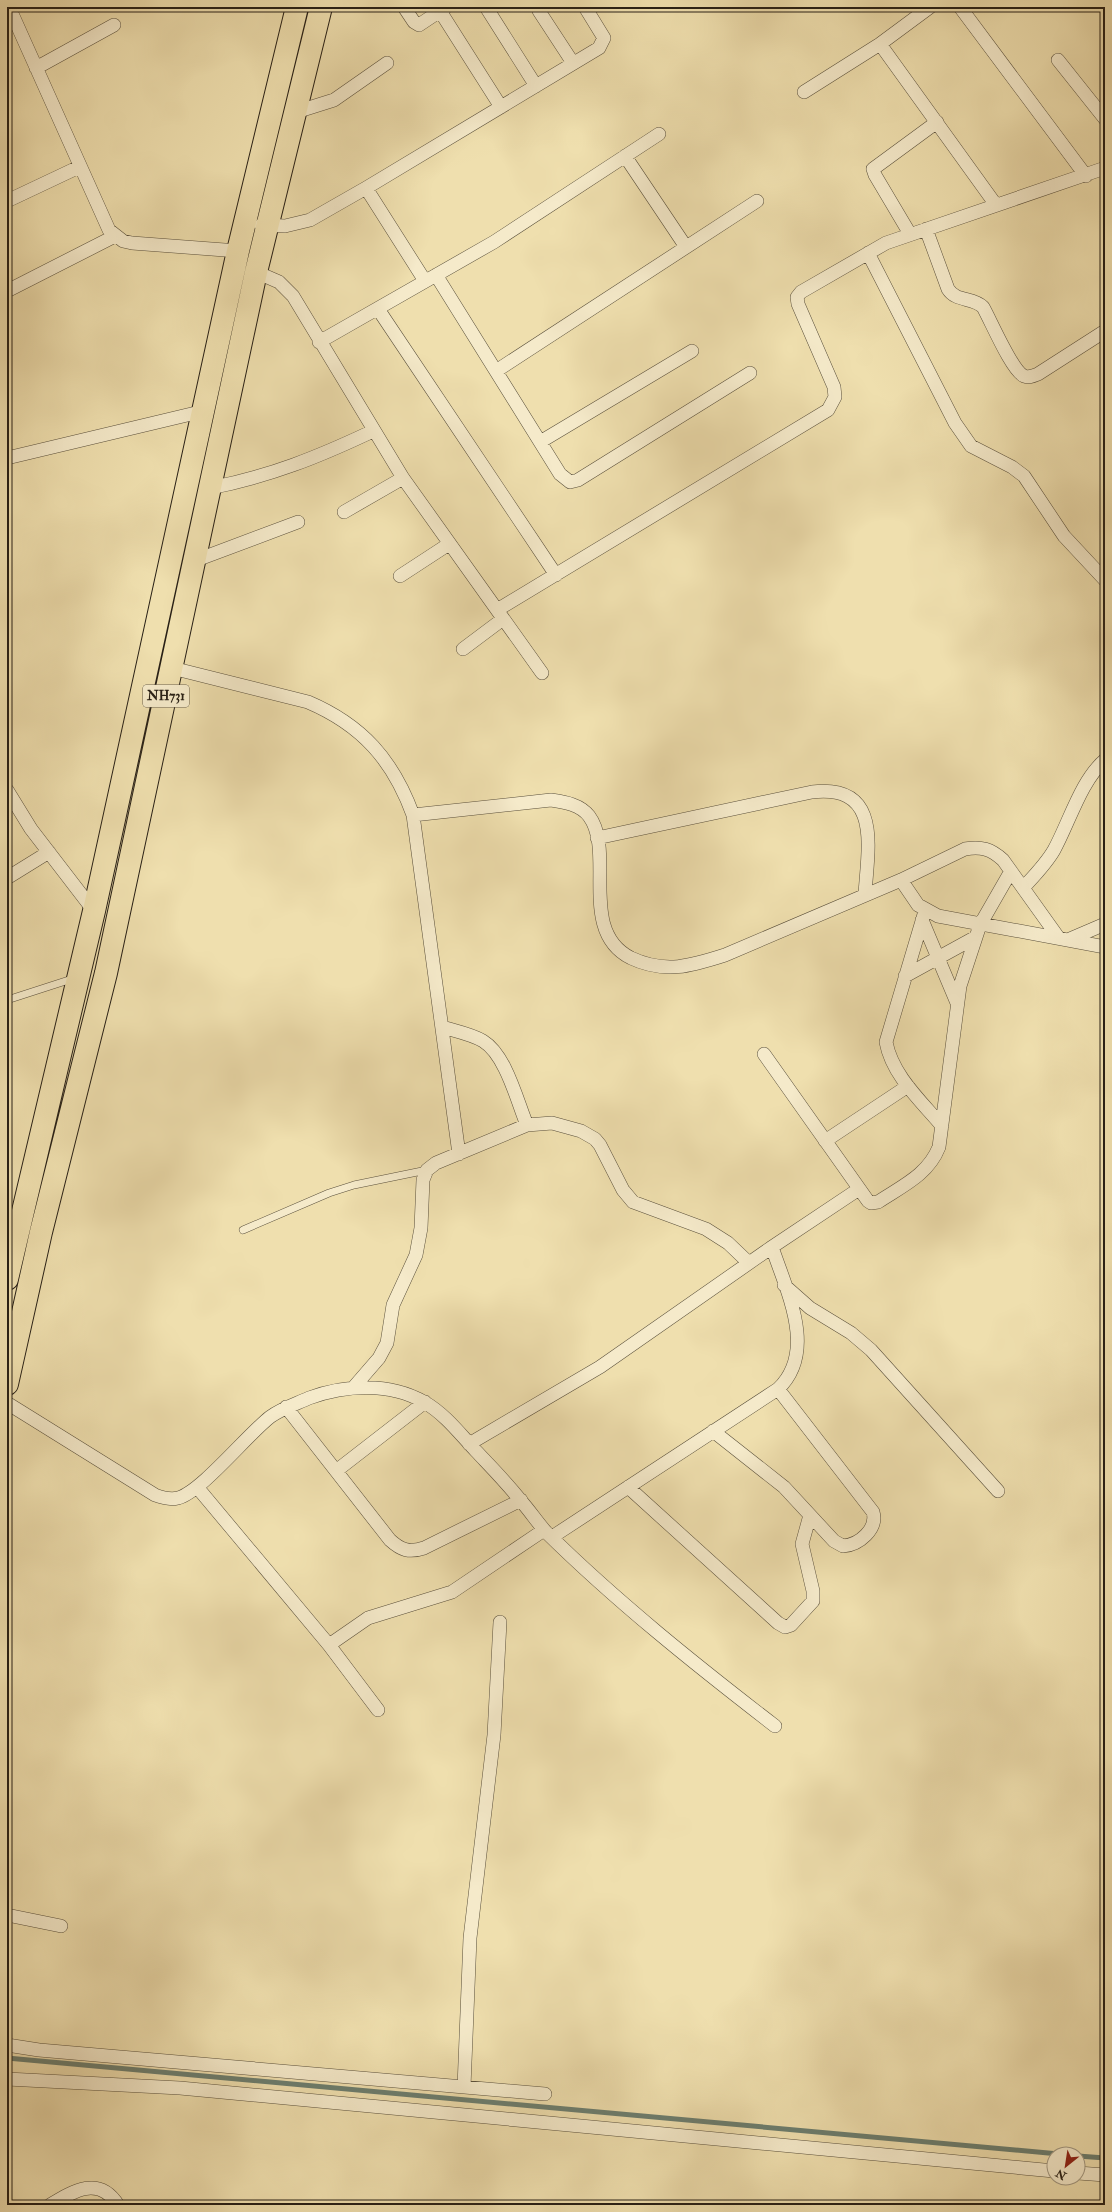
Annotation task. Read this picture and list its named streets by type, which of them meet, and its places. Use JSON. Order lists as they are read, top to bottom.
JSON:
{
  "streets": {
    "highway": ["NH731"]
  },
  "north": "bottom left"
}
